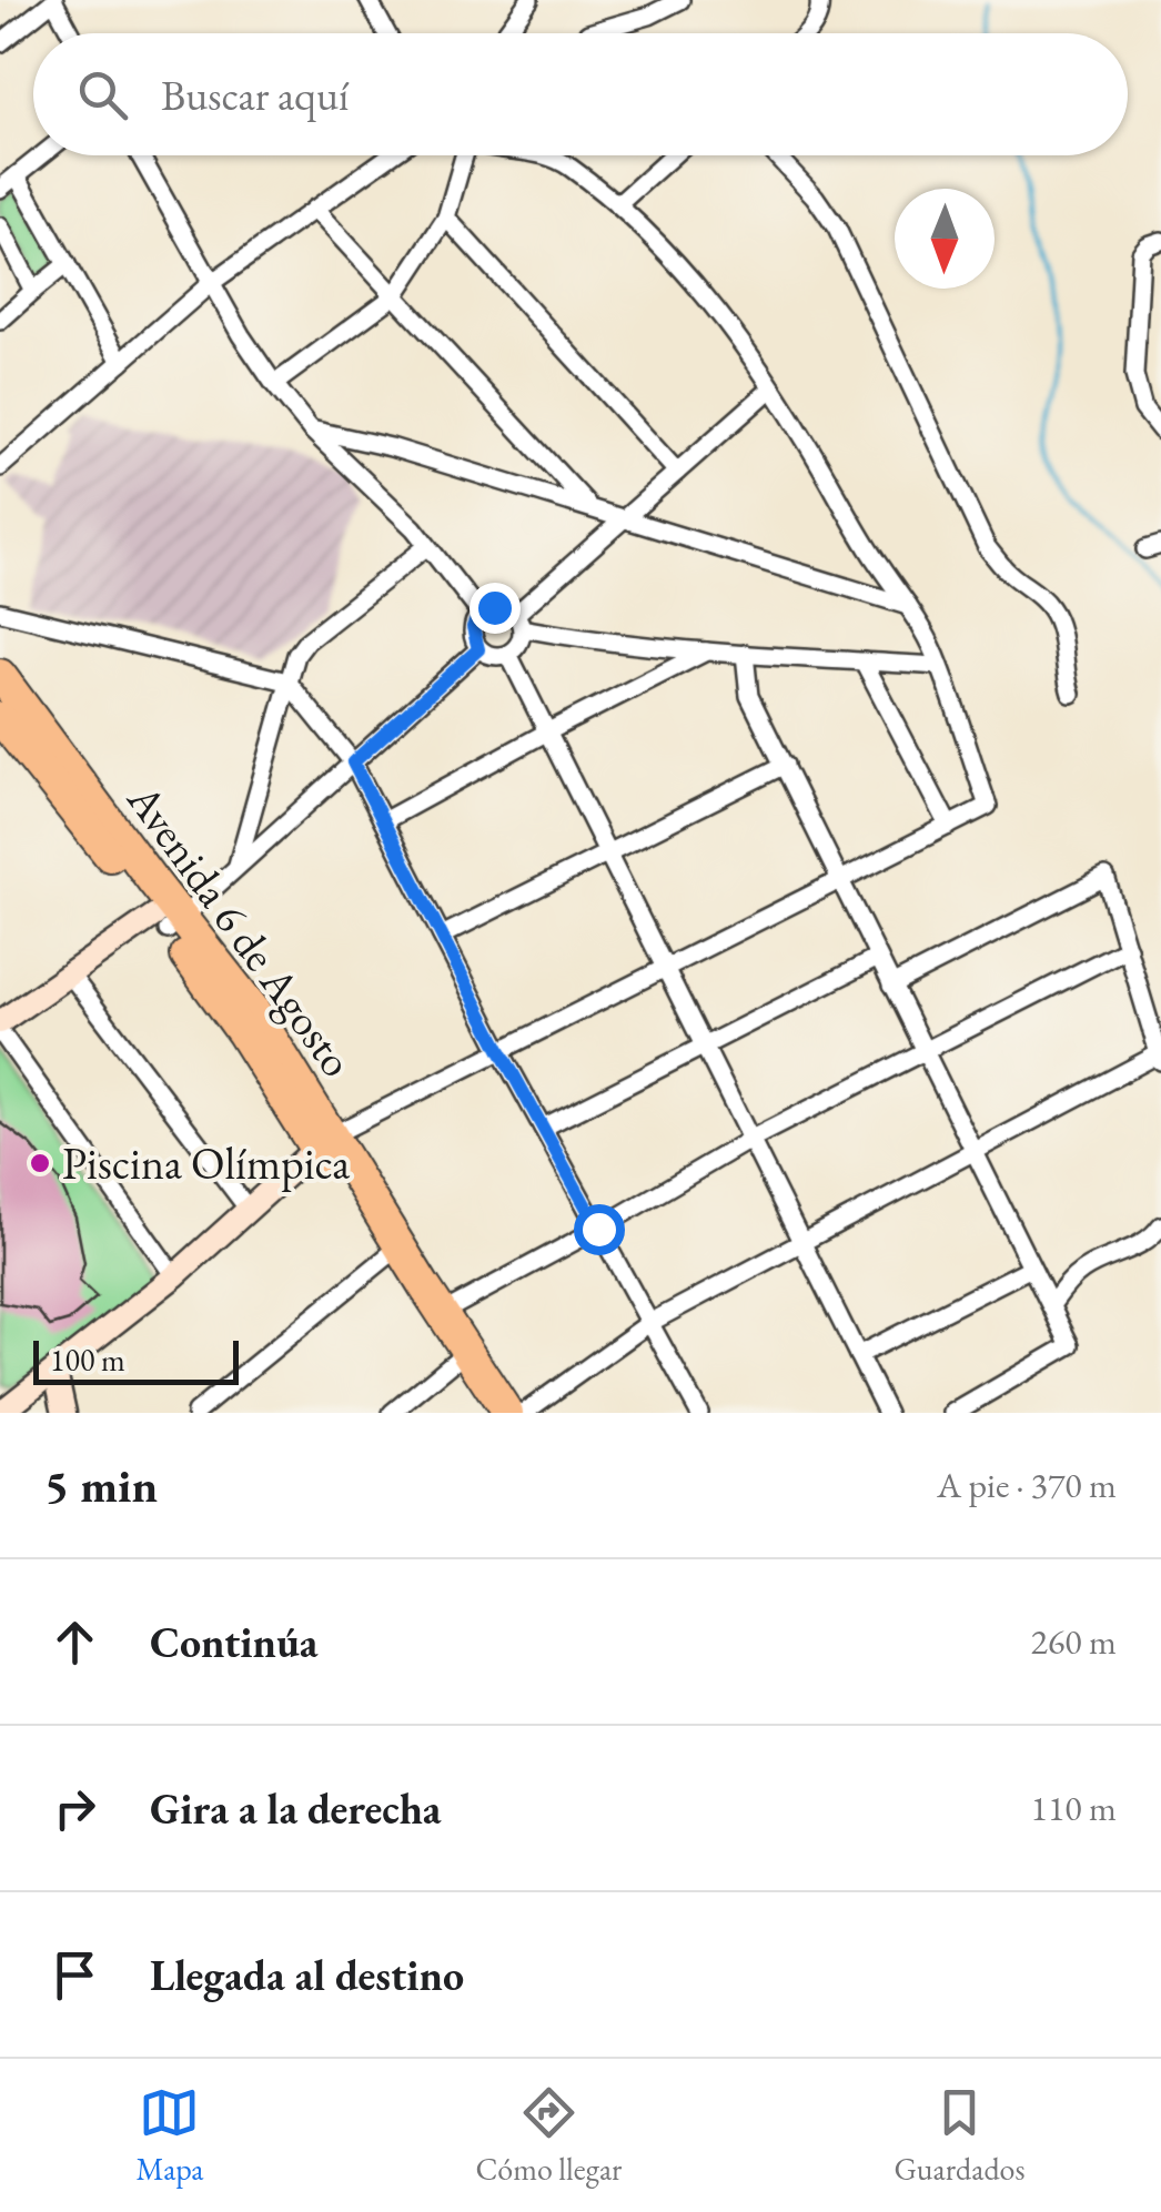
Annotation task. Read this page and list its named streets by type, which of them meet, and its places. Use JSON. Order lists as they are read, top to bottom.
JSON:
{
  "streets": {
    "highway": ["Avenida 6 de Agosto"]
  },
  "places": ["Piscina Olímpica"],
  "scale_bar": "100 m",
  "north": "bottom",
  "page": {
    "search": "Buscar aquí",
    "scale": "100 m",
    "heading": ["5 min", "A pie · 370 m"],
    "list": [
      ["Continúa", "260 m"],
      ["Gira a la derecha", "110 m"],
      "Llegada al destino"
    ],
    "nav": ["Mapa", "Cómo llegar", "Guardados"]
  }
}
